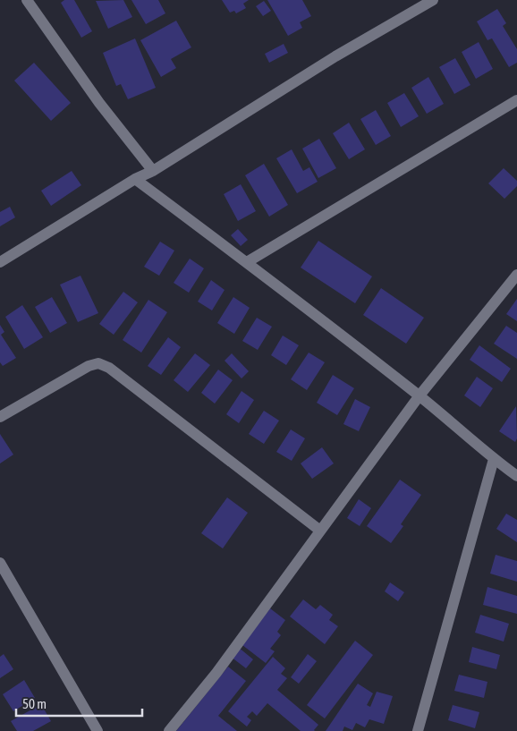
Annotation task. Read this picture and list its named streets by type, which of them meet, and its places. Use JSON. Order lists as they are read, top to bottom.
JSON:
{
  "scale_bar": "50 m"
}
